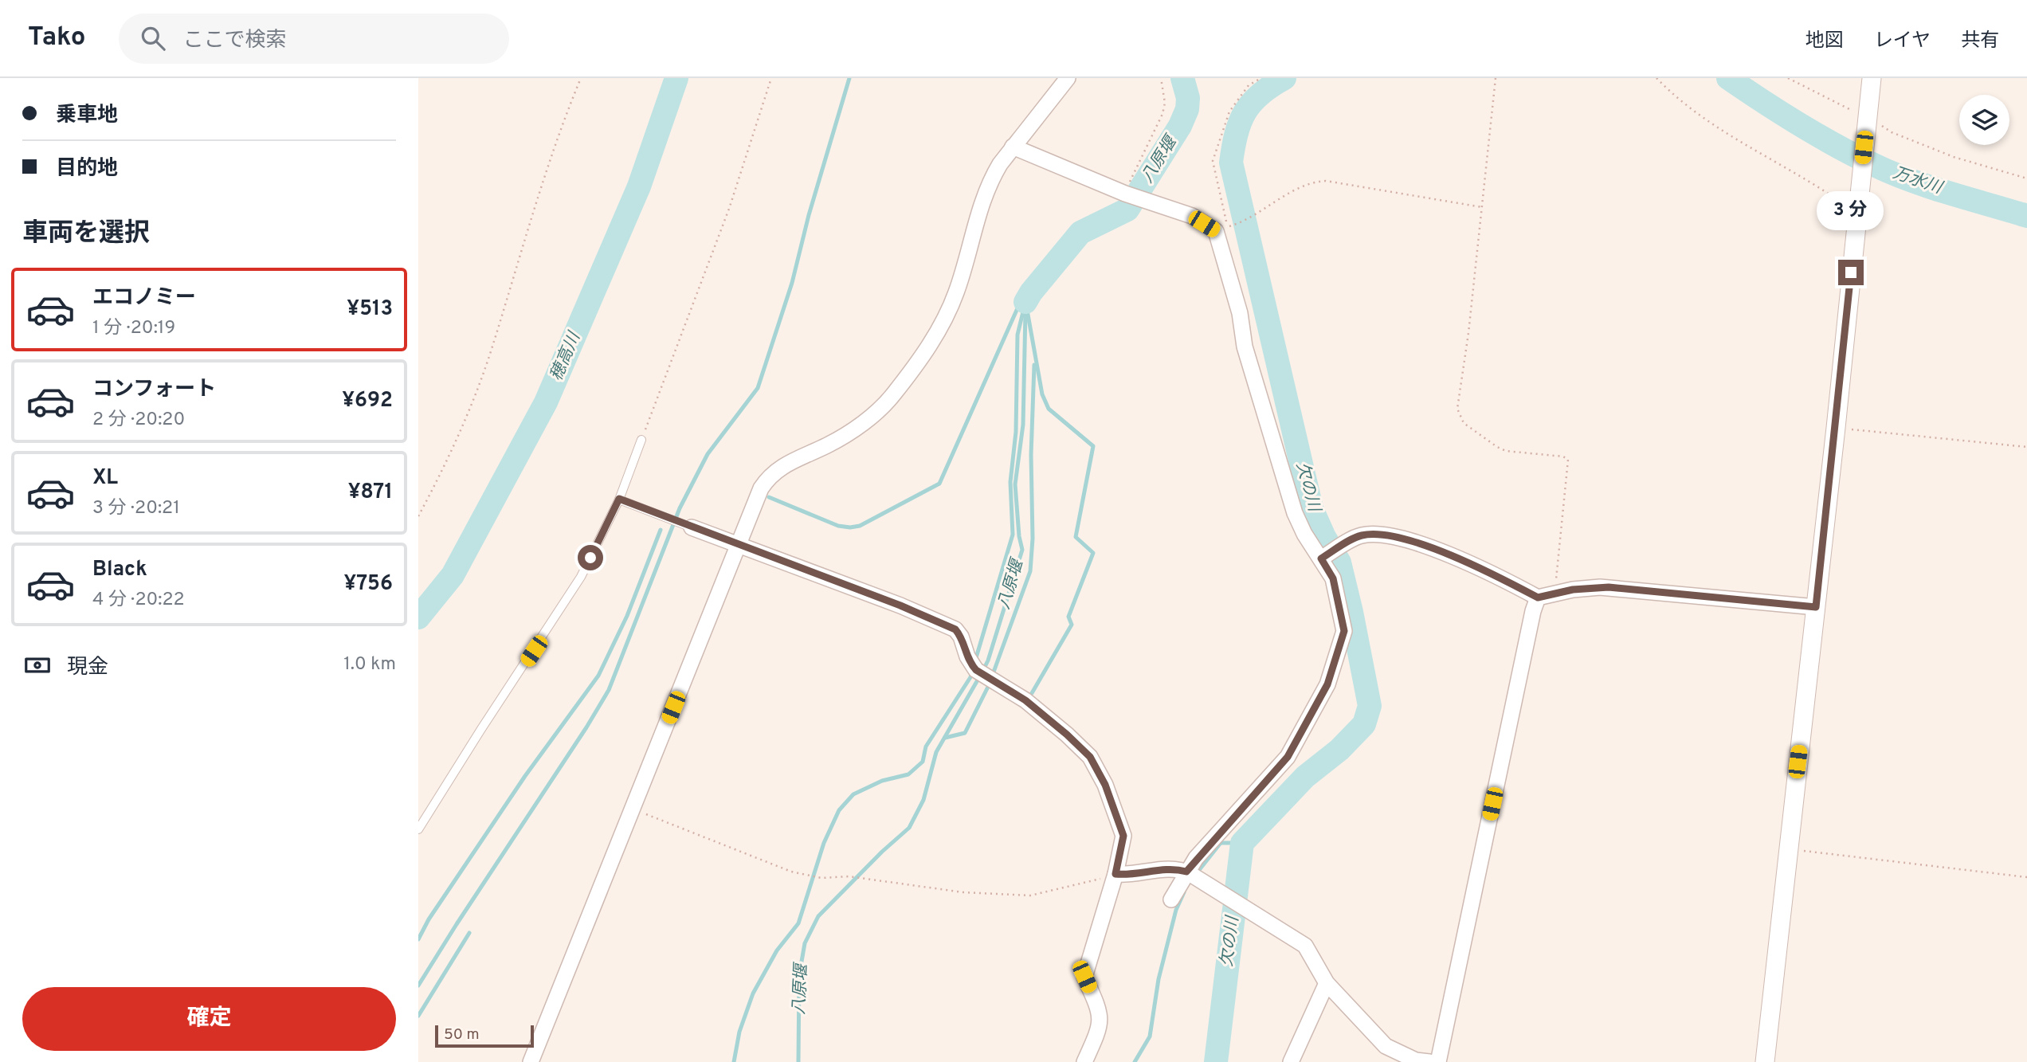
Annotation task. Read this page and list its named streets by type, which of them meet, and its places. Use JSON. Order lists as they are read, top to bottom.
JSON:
{
  "water": [
    "八原堰",
    "万水川",
    "穂高川",
    "欠の川"
  ],
  "scale_bar": "50 m",
  "page": {
    "header": "Tako",
    "search": "ここで検索",
    "nav": ["地図", "レイヤ", "共有"],
    "banner": ["乗車地", "目的地"],
    "bubble": "3 分",
    "heading": "車両を選択",
    "list": [
      {
        "name": "エコノミー",
        "note": "1 分 · 20:19",
        "value": "¥513"
      },
      {
        "name": "コンフォート",
        "note": "2 分 · 20:20",
        "value": "¥692"
      },
      {
        "name": "XL",
        "note": "3 分 · 20:21",
        "value": "¥871"
      },
      {
        "name": "Black",
        "note": "4 分 · 20:22",
        "value": "¥756"
      }
    ],
    "pay": ["現金", "1.0 km"],
    "buttons": "確定",
    "scale": "50 m"
  }
}
